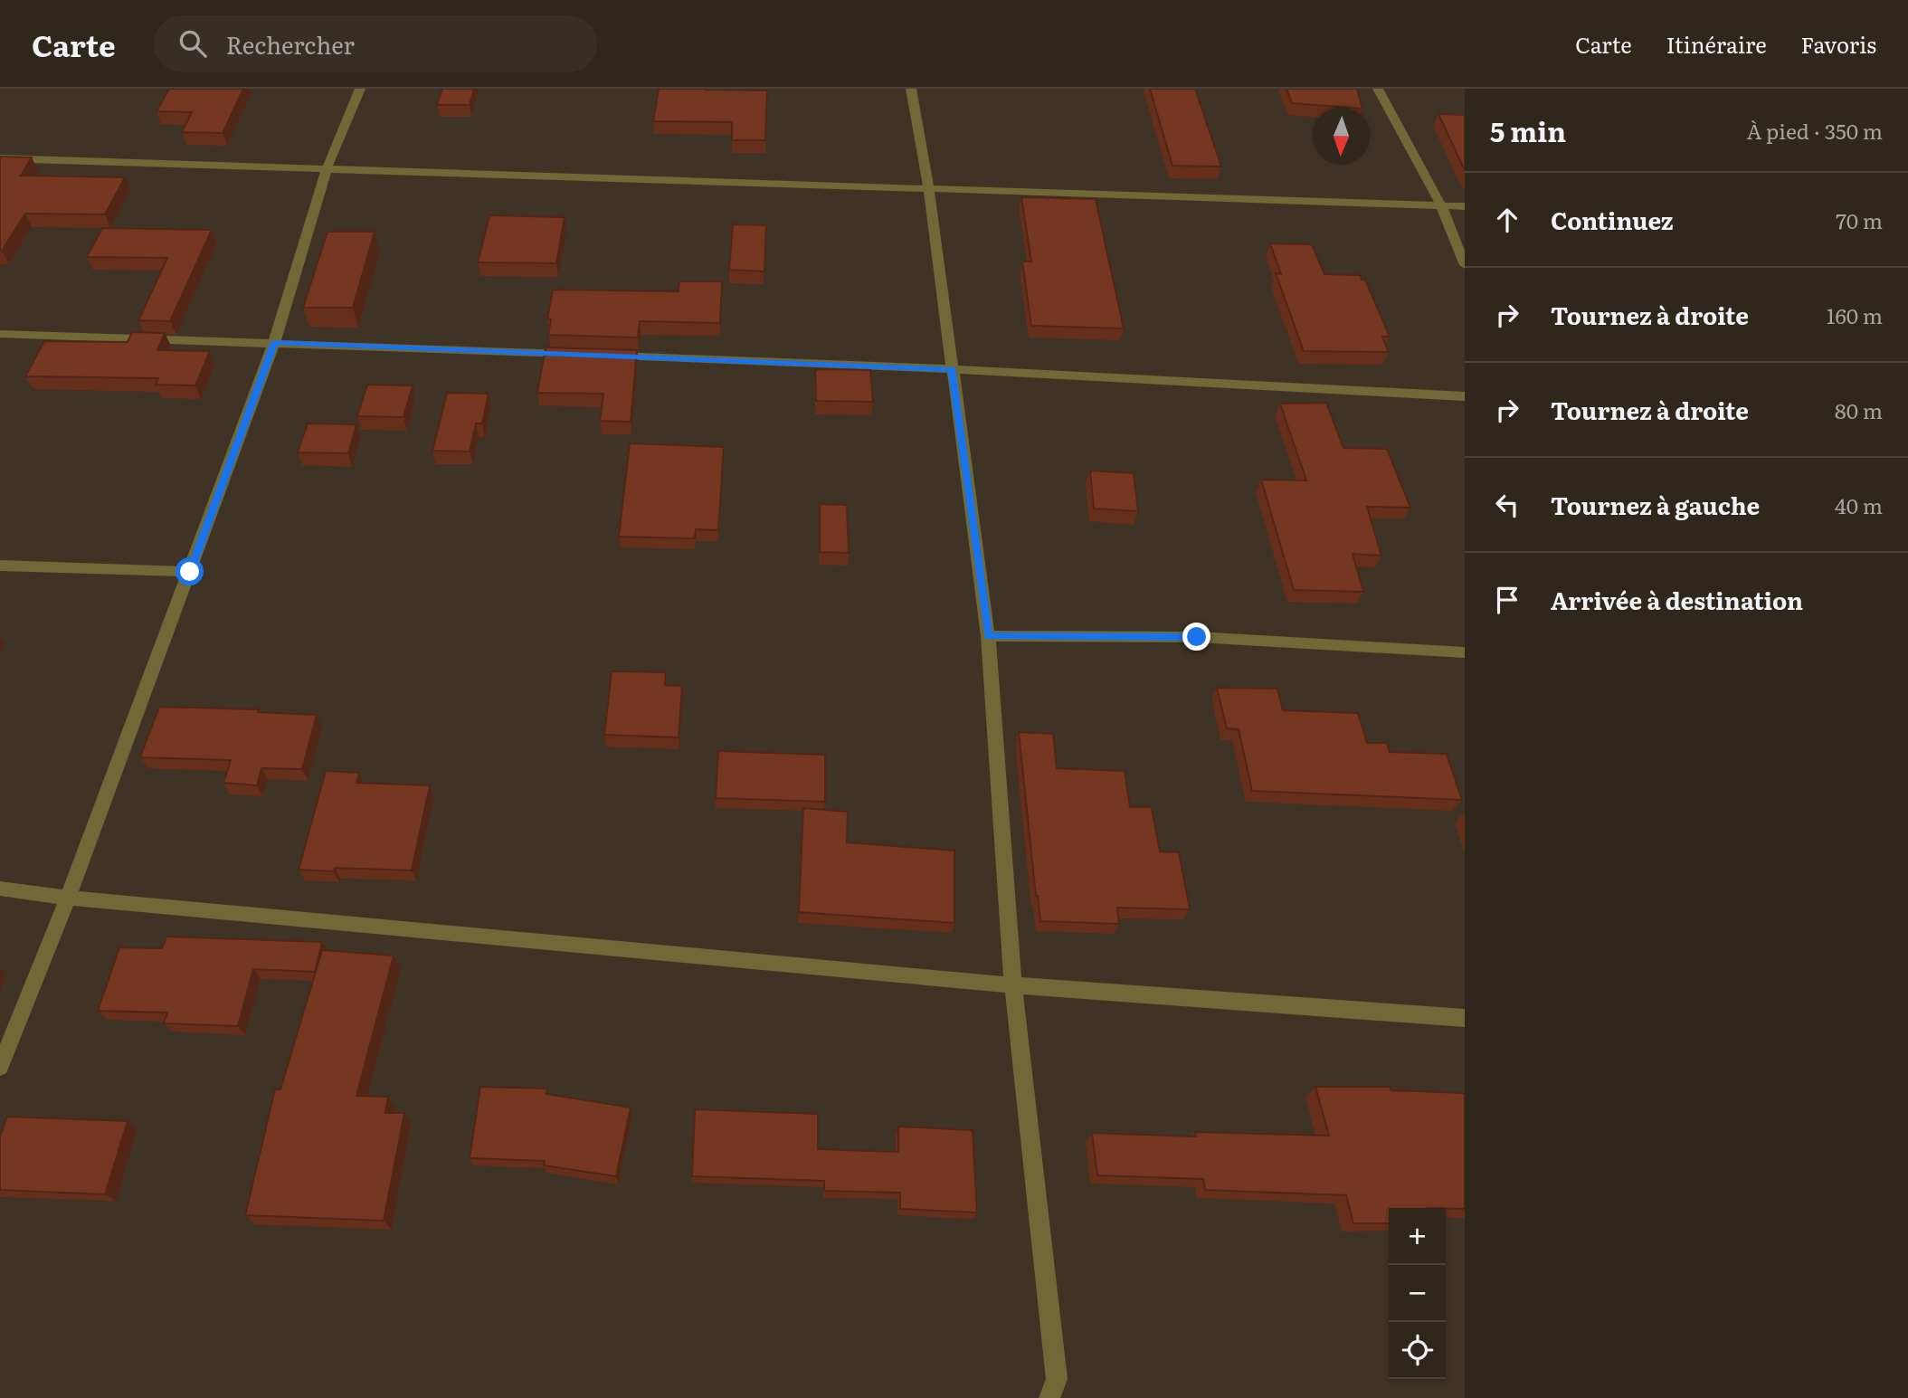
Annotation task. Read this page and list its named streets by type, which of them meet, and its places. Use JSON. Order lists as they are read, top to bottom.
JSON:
{
  "north": "bottom",
  "page": {
    "header": "Carte",
    "search": "Rechercher",
    "nav": ["Carte", "Itinéraire", "Favoris"],
    "heading": ["5 min", "À pied · 350 m"],
    "list": [
      ["Continuez", "70 m"],
      ["Tournez à droite", "160 m"],
      ["Tournez à droite", "80 m"],
      ["Tournez à gauche", "40 m"],
      "Arrivée à destination"
    ],
    "map_buttons": ["+", "−"]
  }
}
